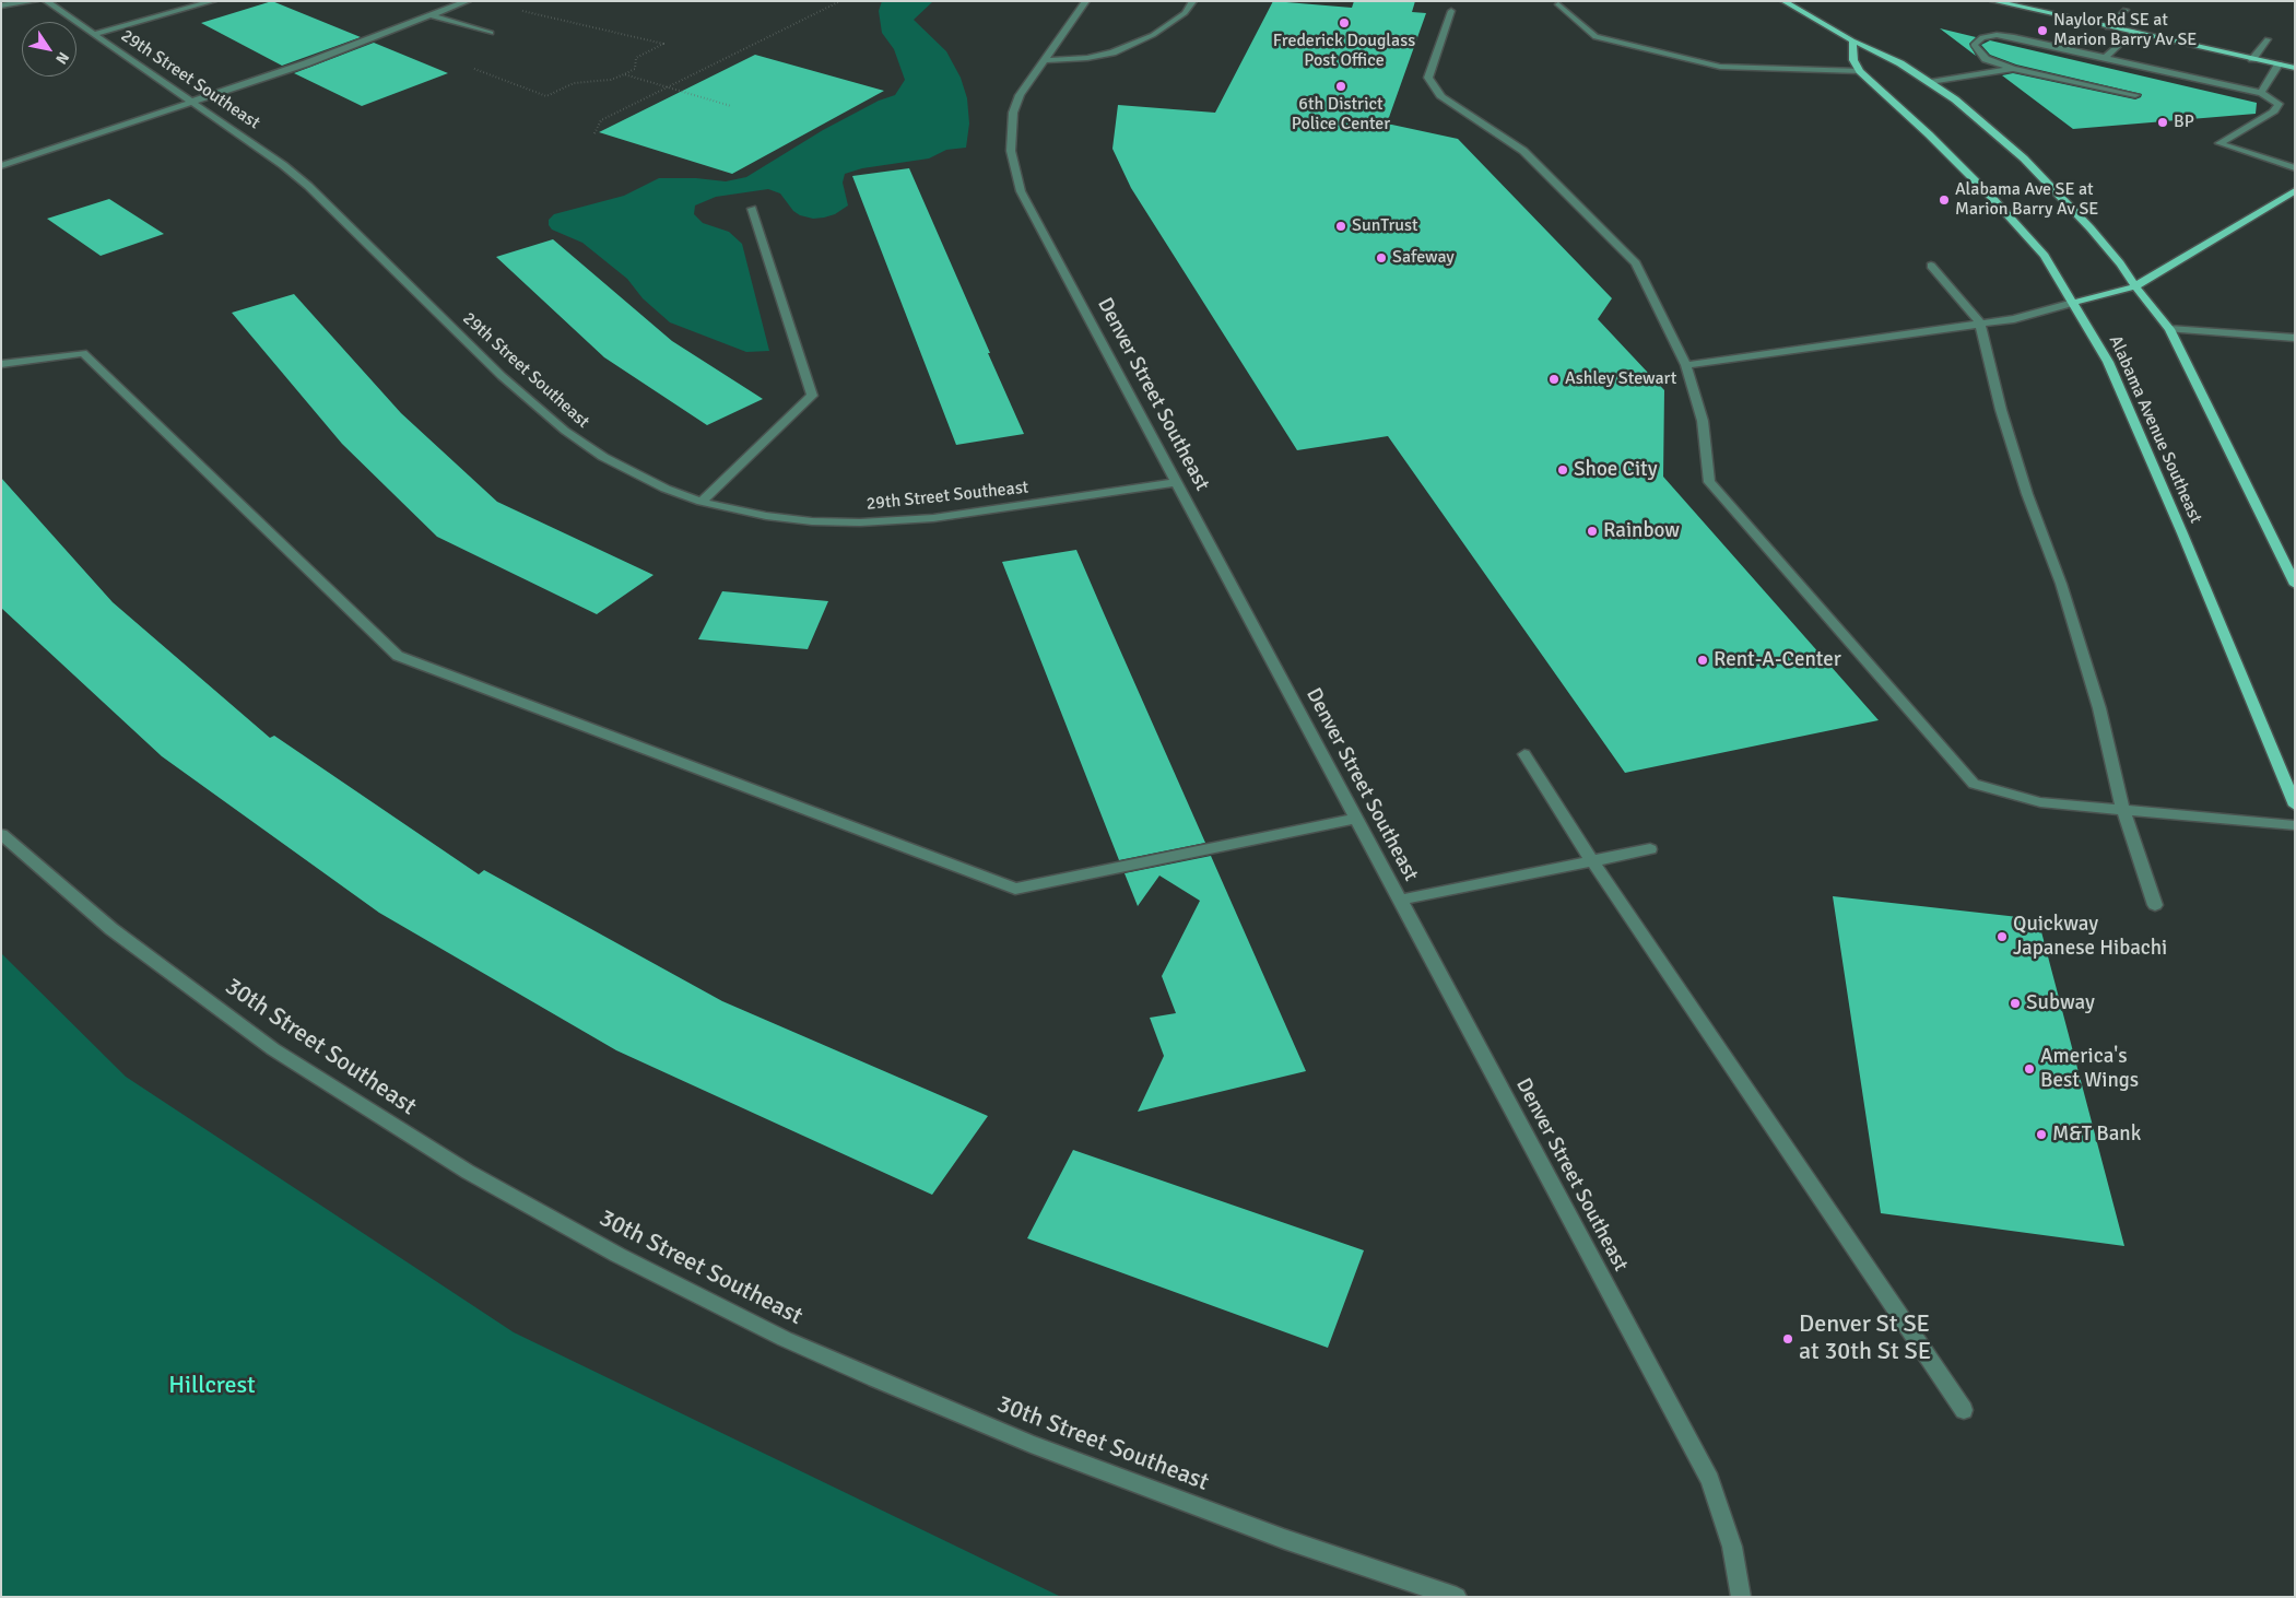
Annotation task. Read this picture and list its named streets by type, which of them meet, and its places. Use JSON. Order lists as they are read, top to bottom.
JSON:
{
  "streets": {
    "main road": ["Alabama Avenue Southeast"],
    "street": ["29th Street Southeast", "Denver Street Southeast", "30th Street Southeast"]
  },
  "crossings": [
    ["29th Street Southeast", "Denver Street Southeast"]
  ],
  "parks": ["Hillcrest"],
  "places": [
    "Frederick Douglass Post Office",
    "Naylor Rd SE at Marion Barry Av SE",
    "6th District Police Center",
    "BP",
    "Alabama Ave SE at Marion Barry Av SE",
    "SunTrust",
    "Safeway",
    "Ashley Stewart",
    "Shoe City",
    "Rainbow",
    "Rent-A-Center",
    "Quickway Japanese Hibachi",
    "Subway",
    "America's Best Wings",
    "M&T Bank",
    "Denver St SE at 30th St SE"
  ],
  "north": "bottom right"
}
